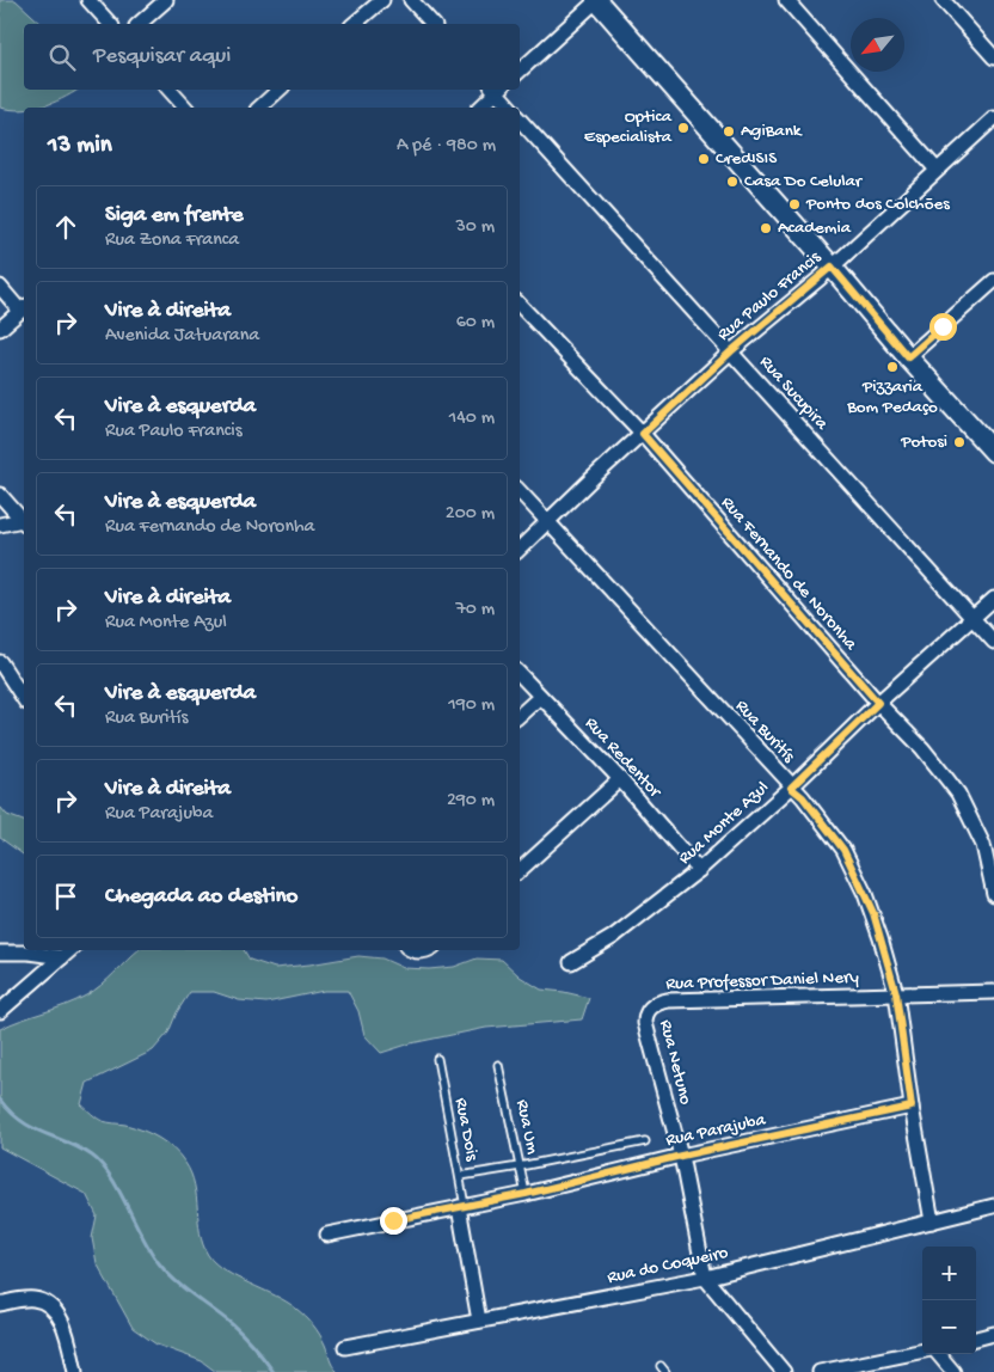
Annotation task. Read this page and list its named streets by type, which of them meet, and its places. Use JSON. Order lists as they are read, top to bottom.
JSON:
{
  "streets": {
    "street": [
      "Rua Paulo Francis",
      "Rua Sucupira",
      "Rua Fernando de Noronha",
      "Rua Buritís",
      "Rua Redentor",
      "Rua Monte Azul",
      "Rua Professor Daniel Nery",
      "Rua Netuno",
      "Rua Parajuba",
      "Rua do Coqueiro"
    ],
    "lane": ["Rua Um", "Rua Dois"]
  },
  "crossings": [
    ["Rua Paulo Francis", "Rua Sucupira"],
    ["Rua Paulo Francis", "Rua Fernando de Noronha"],
    ["Rua Paulo Francis", "Rua Buritís"],
    ["Rua Sucupira", "Rua Monte Azul"],
    ["Rua Fernando de Noronha", "Rua Monte Azul"],
    ["Rua Buritís", "Rua Monte Azul"],
    ["Rua Buritís", "Rua Professor Daniel Nery"],
    ["Rua Buritís", "Rua Parajuba"],
    ["Rua Buritís", "Rua do Coqueiro"],
    ["Rua Redentor", "Rua Monte Azul"],
    ["Rua Professor Daniel Nery", "Rua Netuno"],
    ["Rua Netuno", "Rua Parajuba"],
    ["Rua Netuno", "Rua do Coqueiro"],
    ["Rua Um", "Rua Parajuba"],
    ["Rua Dois", "Rua Parajuba"]
  ],
  "places": [
    "Optica Especialista",
    "AgiBank",
    "CredISIS",
    "Casa Do Celular",
    "Ponto dos Colchões",
    "Academia",
    "Pizzaria Bom Pedaço",
    "Potosi"
  ],
  "north": "bottom left",
  "page": {
    "search": "Pesquisar aqui",
    "heading": ["13 min", "A pé · 980 m"],
    "list": [
      ["Siga em frente", "Rua Zona Franca", "30 m"],
      ["Vire à direita", "Avenida Jatuarana", "60 m"],
      ["Vire à esquerda", "Rua Paulo Francis", "140 m"],
      ["Vire à esquerda", "Rua Fernando de Noronha", "200 m"],
      ["Vire à direita", "Rua Monte Azul", "70 m"],
      ["Vire à esquerda", "Rua Buritís", "190 m"],
      ["Vire à direita", "Rua Parajuba", "290 m"],
      "Chegada ao destino"
    ],
    "map_buttons": ["+", "−"]
  }
}
